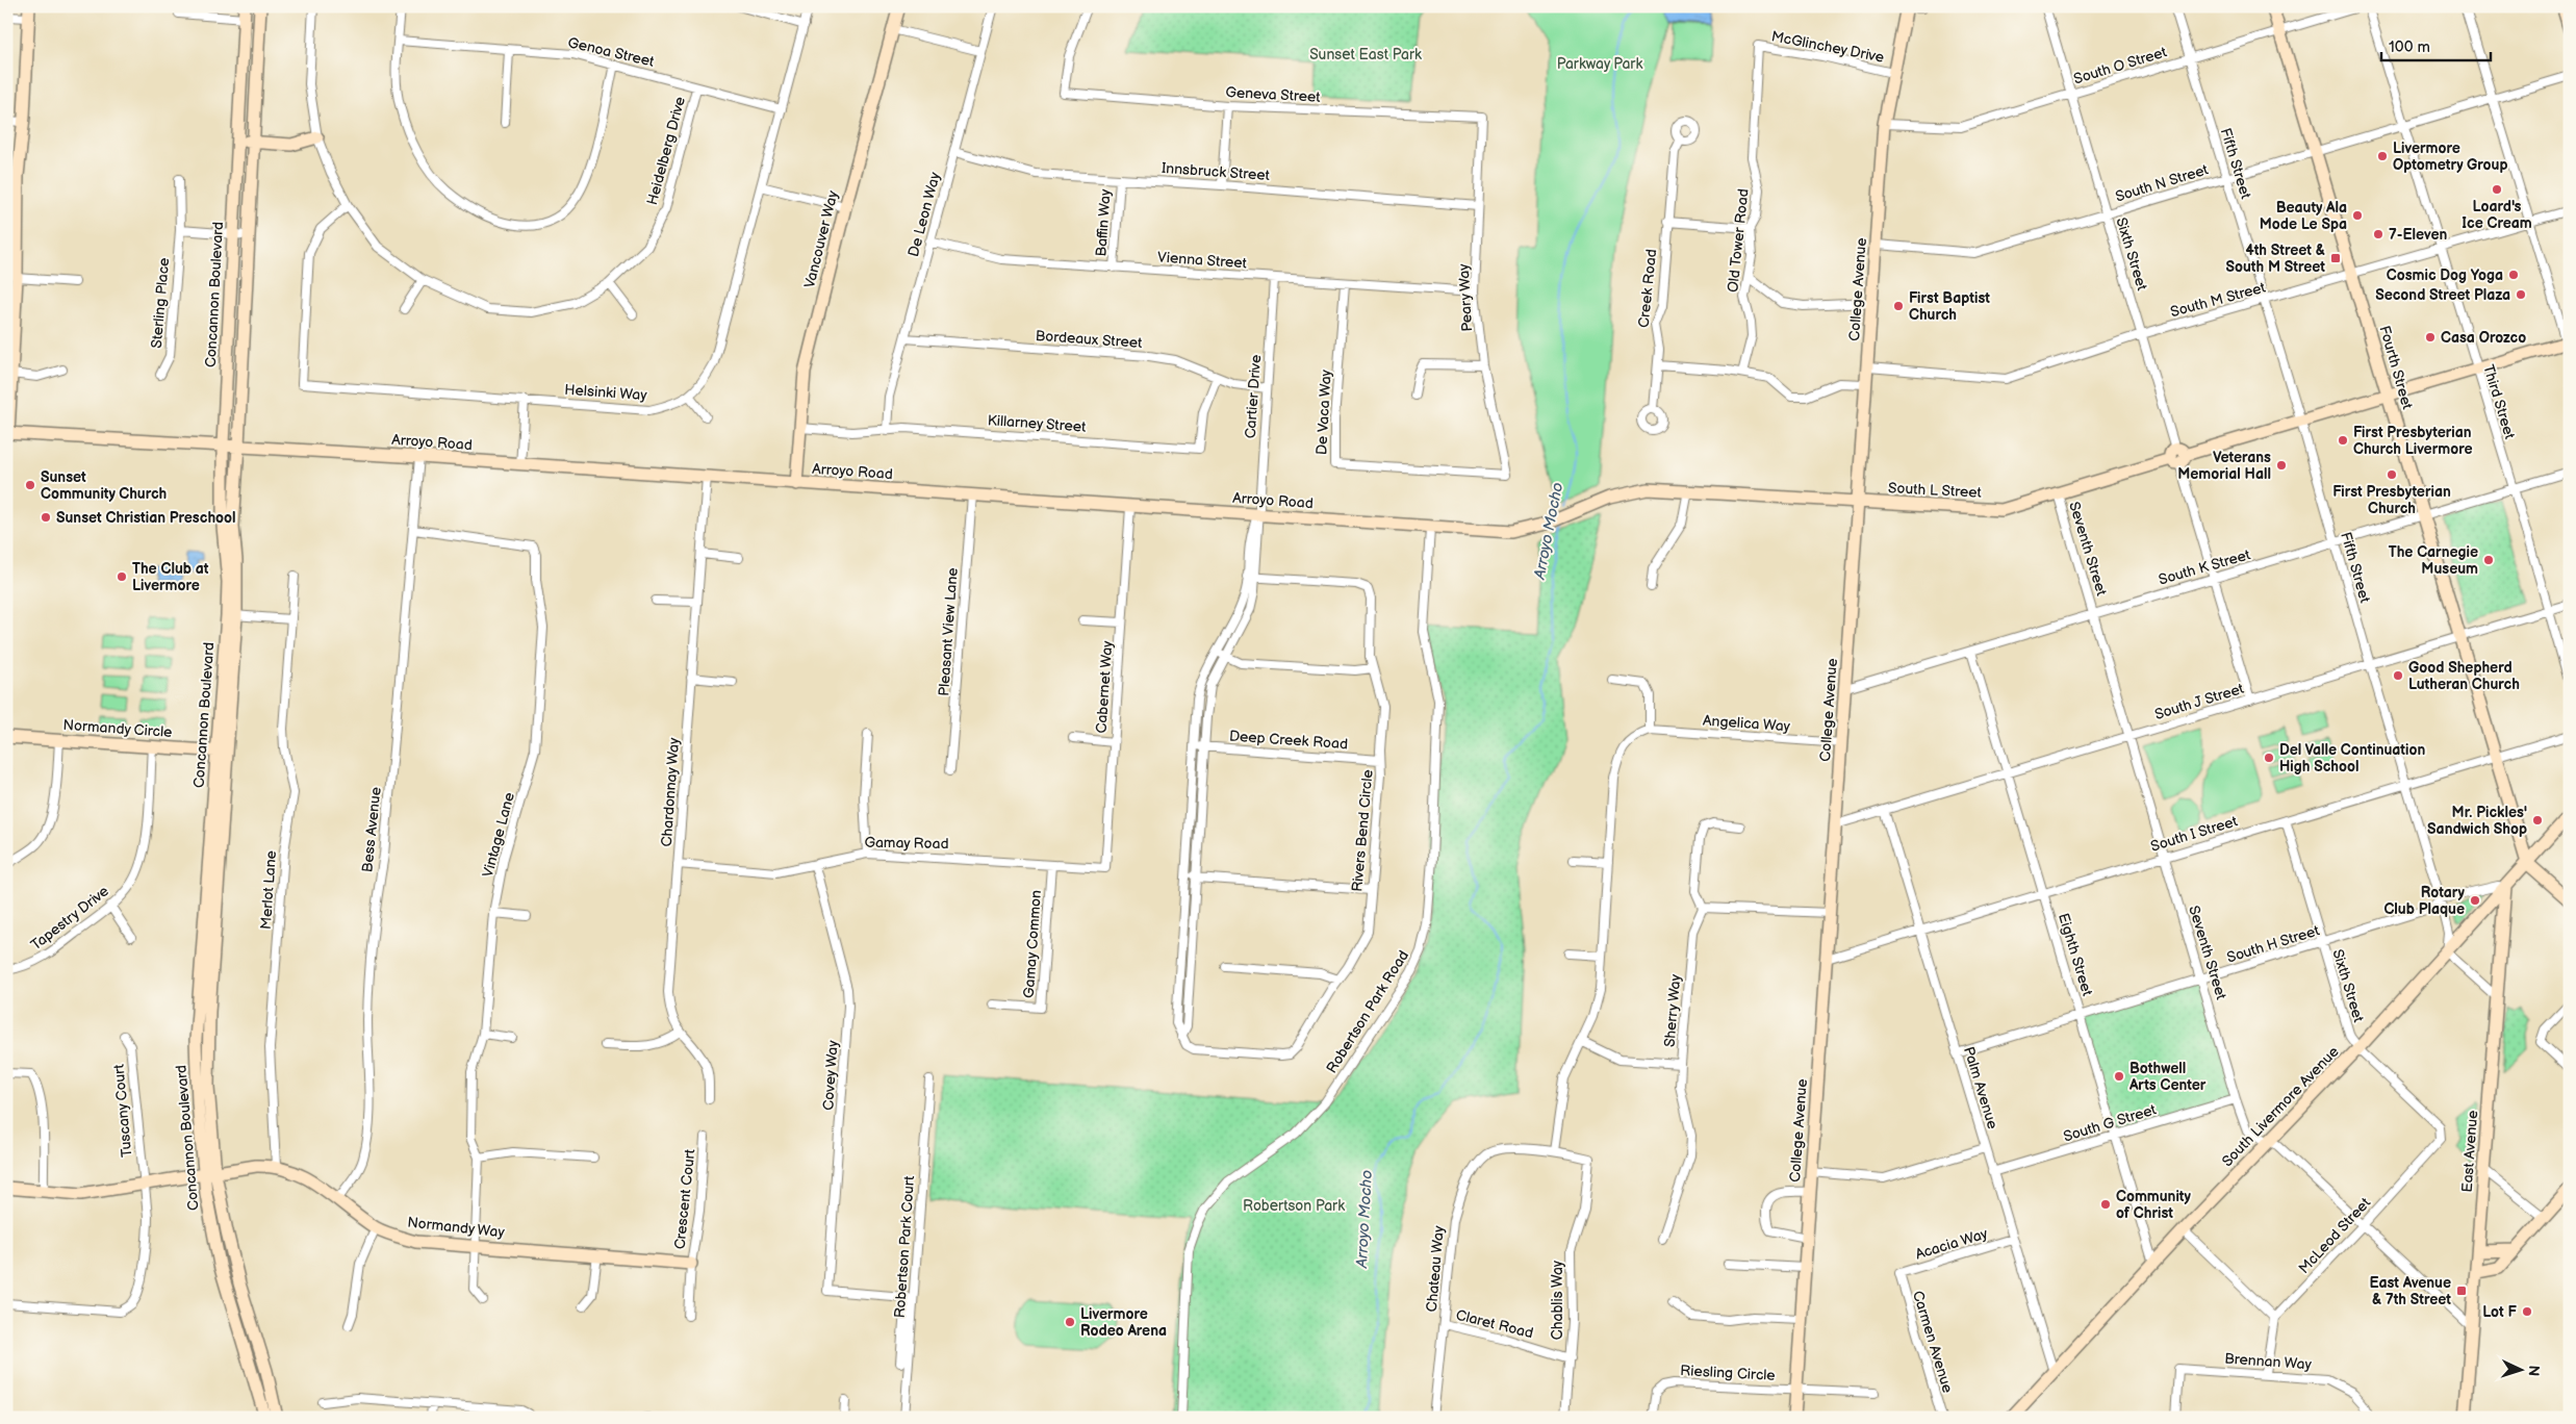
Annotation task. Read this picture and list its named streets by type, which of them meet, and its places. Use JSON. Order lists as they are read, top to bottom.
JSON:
{
  "streets": {
    "street": [
      "McGlinchey Drive",
      "Genoa Street",
      "South O Street",
      "Geneva Street",
      "Heidelberg Drive",
      "Fifth Street",
      "Innsbruck Street",
      "South N Street",
      "De Leon Way",
      "Baffin Way",
      "Vancouver Way",
      "Old Tower Road",
      "Sixth Street",
      "Vienna Street",
      "Creek Road",
      "College Avenue",
      "Concannon Boulevard",
      "Peary Way",
      "South M Street",
      "Sterling Place",
      "Bordeaux Street",
      "Fourth Street",
      "Helsinki Way",
      "Cartier Drive",
      "Third Street",
      "De Vaca Way",
      "Killarney Street",
      "Arroyo Road",
      "South L Street",
      "Seventh Street",
      "South K Street",
      "Pleasant View Lane",
      "Cabernet Way",
      "South J Street",
      "Angelica Way",
      "Normandy Circle",
      "Deep Creek Road",
      "Chardonnay Way",
      "Bess Avenue",
      "Rivers Bend Circle",
      "South I Street",
      "Vintage Lane",
      "Gamay Road",
      "Merlot Lane",
      "Tapestry Drive",
      "Gamay Common",
      "South H Street",
      "Eighth Street",
      "Sherry Way",
      "Robertson Park Road",
      "Covey Way",
      "Palm Avenue",
      "South Livermore Avenue",
      "Tuscany Court",
      "South G Street",
      "East Avenue",
      "Crescent Court",
      "Normandy Way",
      "McLeod Street",
      "Acacia Way",
      "Robertson Park Court",
      "Chateau Way",
      "Chablis Way",
      "Claret Road",
      "Carmen Avenue",
      "Brennan Way",
      "Riesling Circle"
    ]
  },
  "crossings": [
    ["McGlinchey Drive", "Old Tower Road"],
    ["McGlinchey Drive", "College Avenue"],
    ["Genoa Street", "Heidelberg Drive"],
    ["Genoa Street", "Helsinki Way"],
    ["South O Street", "Fifth Street"],
    ["South O Street", "Sixth Street"],
    ["South O Street", "College Avenue"],
    ["South O Street", "Fourth Street"],
    ["Geneva Street", "Peary Way"],
    ["Heidelberg Drive", "Helsinki Way"],
    ["Fifth Street", "South N Street"],
    ["Fifth Street", "South M Street"],
    ["Fifth Street", "South L Street"],
    ["Fifth Street", "South K Street"],
    ["Fifth Street", "South J Street"],
    ["Fifth Street", "South I Street"],
    ["Fifth Street", "South H Street"],
    ["Fifth Street", "South Livermore Avenue"],
    ["Innsbruck Street", "De Leon Way"],
    ["Innsbruck Street", "Baffin Way"],
    ["Innsbruck Street", "Peary Way"],
    ["South N Street", "Sixth Street"],
    ["South N Street", "College Avenue"],
    ["South N Street", "Fourth Street"],
    ["South N Street", "Third Street"],
    ["De Leon Way", "Vienna Street"],
    ["De Leon Way", "Bordeaux Street"],
    ["De Leon Way", "Killarney Street"],
    ["Baffin Way", "Vienna Street"],
    ["Vancouver Way", "Killarney Street"],
    ["Vancouver Way", "Arroyo Road"],
    ["Sixth Street", "South M Street"],
    ["Sixth Street", "South L Street"],
    ["Sixth Street", "South K Street"],
    ["Sixth Street", "South J Street"],
    ["Sixth Street", "South I Street"],
    ["Sixth Street", "South H Street"],
    ["Sixth Street", "South Livermore Avenue"],
    ["Sixth Street", "McLeod Street"],
    ["Vienna Street", "Peary Way"],
    ["Vienna Street", "Cartier Drive"],
    ["Vienna Street", "De Vaca Way"],
    ["College Avenue", "South M Street"],
    ["College Avenue", "South L Street"],
    ["College Avenue", "South K Street"],
    ["College Avenue", "South J Street"],
    ["College Avenue", "Angelica Way"],
    ["College Avenue", "South I Street"],
    ["College Avenue", "Riesling Circle"],
    ["Concannon Boulevard", "Arroyo Road"],
    ["Concannon Boulevard", "Normandy Circle"],
    ["Concannon Boulevard", "Normandy Way"],
    ["Peary Way", "De Vaca Way"],
    ["South M Street", "Fourth Street"],
    ["South M Street", "Third Street"],
    ["Bordeaux Street", "Cartier Drive"],
    ["Bordeaux Street", "Killarney Street"],
    ["Fourth Street", "South L Street"],
    ["Fourth Street", "South K Street"],
    ["Fourth Street", "South J Street"],
    ["Fourth Street", "South I Street"],
    ["Fourth Street", "South Livermore Avenue"],
    ["Cartier Drive", "Arroyo Road"],
    ["Third Street", "South L Street"],
    ["Third Street", "South K Street"],
    ["Third Street", "South J Street"],
    ["Arroyo Road", "South L Street"],
    ["Arroyo Road", "Pleasant View Lane"],
    ["Arroyo Road", "Cabernet Way"],
    ["Arroyo Road", "Chardonnay Way"],
    ["Arroyo Road", "Bess Avenue"],
    ["Arroyo Road", "Robertson Park Road"],
    ["South L Street", "Seventh Street"],
    ["Seventh Street", "South K Street"],
    ["Seventh Street", "South J Street"],
    ["Seventh Street", "South I Street"],
    ["Seventh Street", "South H Street"],
    ["Seventh Street", "South Livermore Avenue"],
    ["Seventh Street", "South G Street"],
    ["Seventh Street", "East Avenue"],
    ["Seventh Street", "McLeod Street"],
    ["South K Street", "Eighth Street"],
    ["Cabernet Way", "Gamay Road"],
    ["South J Street", "Eighth Street"],
    ["South J Street", "Palm Avenue"],
    ["Normandy Circle", "Tapestry Drive"],
    ["Deep Creek Road", "Rivers Bend Circle"],
    ["Chardonnay Way", "Gamay Road"],
    ["Bess Avenue", "Vintage Lane"],
    ["Bess Avenue", "Normandy Way"],
    ["South I Street", "Eighth Street"],
    ["South I Street", "Palm Avenue"],
    ["Vintage Lane", "Normandy Way"],
    ["Gamay Road", "Gamay Common"],
    ["Gamay Road", "Covey Way"],
    ["Merlot Lane", "Normandy Way"],
    ["South H Street", "Eighth Street"],
    ["South H Street", "Palm Avenue"],
    ["South H Street", "South Livermore Avenue"],
    ["South H Street", "East Avenue"],
    ["Eighth Street", "South Livermore Avenue"],
    ["Eighth Street", "South G Street"],
    ["Palm Avenue", "South Livermore Avenue"],
    ["Palm Avenue", "South G Street"],
    ["Palm Avenue", "Acacia Way"],
    ["South Livermore Avenue", "East Avenue"],
    ["Crescent Court", "Normandy Way"],
    ["Acacia Way", "Carmen Avenue"],
    ["Chateau Way", "Chablis Way"],
    ["Chateau Way", "Claret Road"],
    ["Chablis Way", "Claret Road"]
  ],
  "water": ["Arroyo Mocho"],
  "parks": ["Sunset East Park", "Parkway Park", "Robertson Park"],
  "places": {
    "other": [
      "Livermore Optometry Group",
      "Loard's Ice Cream",
      "Beauty Ala Mode Le Spa",
      "7-Eleven",
      "Cosmic Dog Yoga",
      "Second Street Plaza",
      "First Baptist Church",
      "Casa Orozco",
      "First Presbyterian Church Livermore",
      "Veterans Memorial Hall",
      "First Presbyterian Church",
      "Sunset Community Church",
      "Sunset Christian Preschool",
      "The Carnegie Museum",
      "The Club at Livermore",
      "Good Shepherd Lutheran Church",
      "Del Valle Continuation High School",
      "Mr. Pickles' Sandwich Shop",
      "Rotary Club Plaque",
      "Bothwell Arts Center",
      "Community of Christ",
      "Lot F",
      "Livermore Rodeo Arena"
    ],
    "transit": ["4th Street & South M Street", "East Avenue & 7th Street"]
  },
  "scale_bar": "100 m",
  "north": "right"
}
